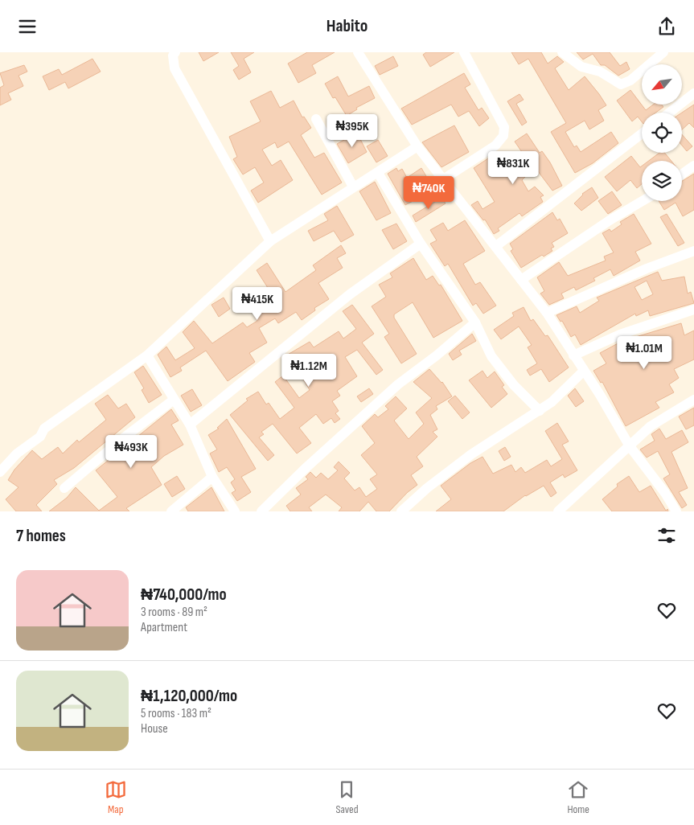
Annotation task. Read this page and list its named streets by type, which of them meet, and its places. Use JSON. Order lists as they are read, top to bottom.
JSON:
{
  "north": "bottom left",
  "page": {
    "header": "Habito",
    "price": [
      "₦395K",
      "₦831K",
      "₦740K",
      "₦415K",
      "₦1.01M",
      "₦1.12M",
      "₦493K"
    ],
    "heading": "7 homes",
    "list": [
      {
        "name": "₦740,000/mo",
        "note": "3 rooms · 89 m² · Apartment"
      },
      {
        "name": "₦1,120,000/mo",
        "note": "5 rooms · 183 m² · House"
      }
    ],
    "tabs": ["Map", "Saved", "Home"]
  }
}
